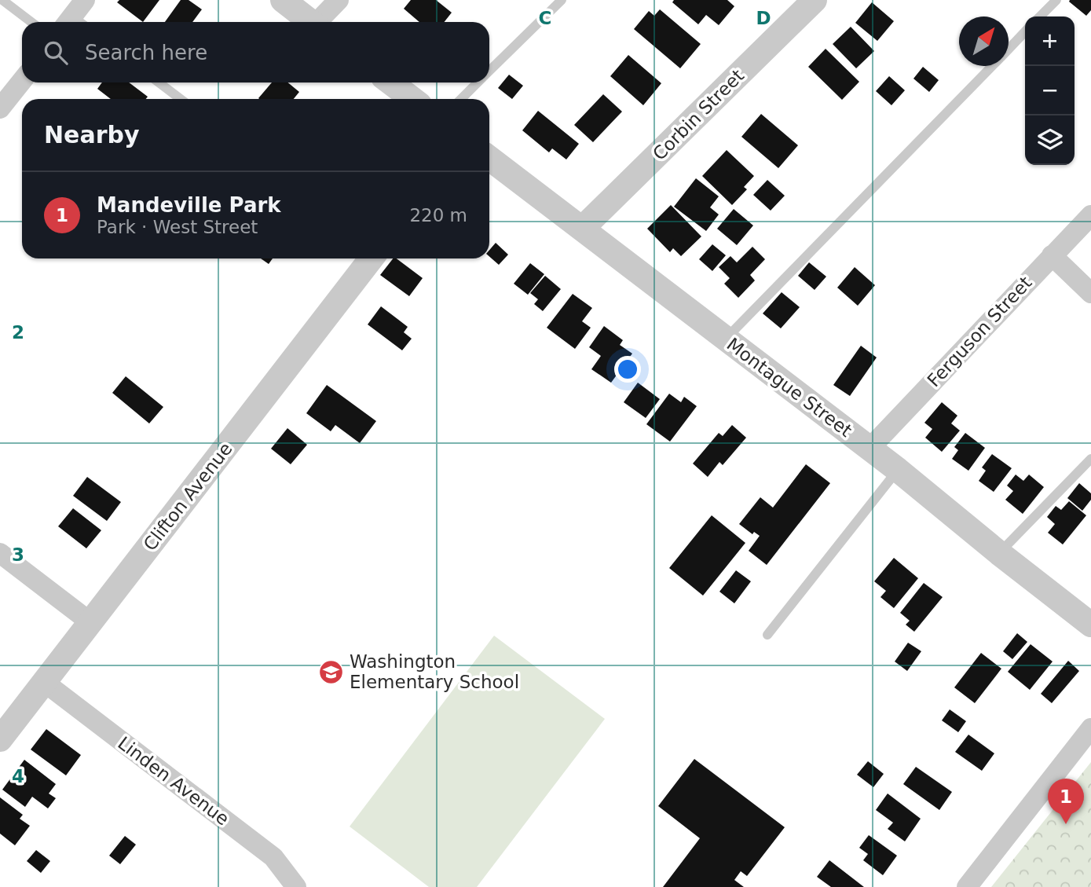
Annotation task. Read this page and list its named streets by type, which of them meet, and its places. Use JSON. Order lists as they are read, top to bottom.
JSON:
{
  "streets": {
    "street": [
      "Corbin Street",
      "Ferguson Street",
      "Montague Street",
      "Clifton Avenue",
      "Linden Avenue"
    ]
  },
  "crossings": [
    ["Corbin Street", "Montague Street"],
    ["Ferguson Street", "Montague Street"],
    ["Clifton Avenue", "Linden Avenue"]
  ],
  "places": {
    "school or university": ["Washington Elementary School"]
  },
  "north": "top right",
  "page": {
    "map_buttons": ["+", "−"],
    "search": "Search here",
    "heading": "Nearby",
    "list": [
      {
        "mark": "1",
        "name": "Mandeville Park",
        "note": "Park · West Street",
        "value": "220 m"
      }
    ],
    "pins": "1"
  },
  "grid": {
    "columns": ["C", "D"],
    "rows": ["2", "3", "4"]
  }
}
